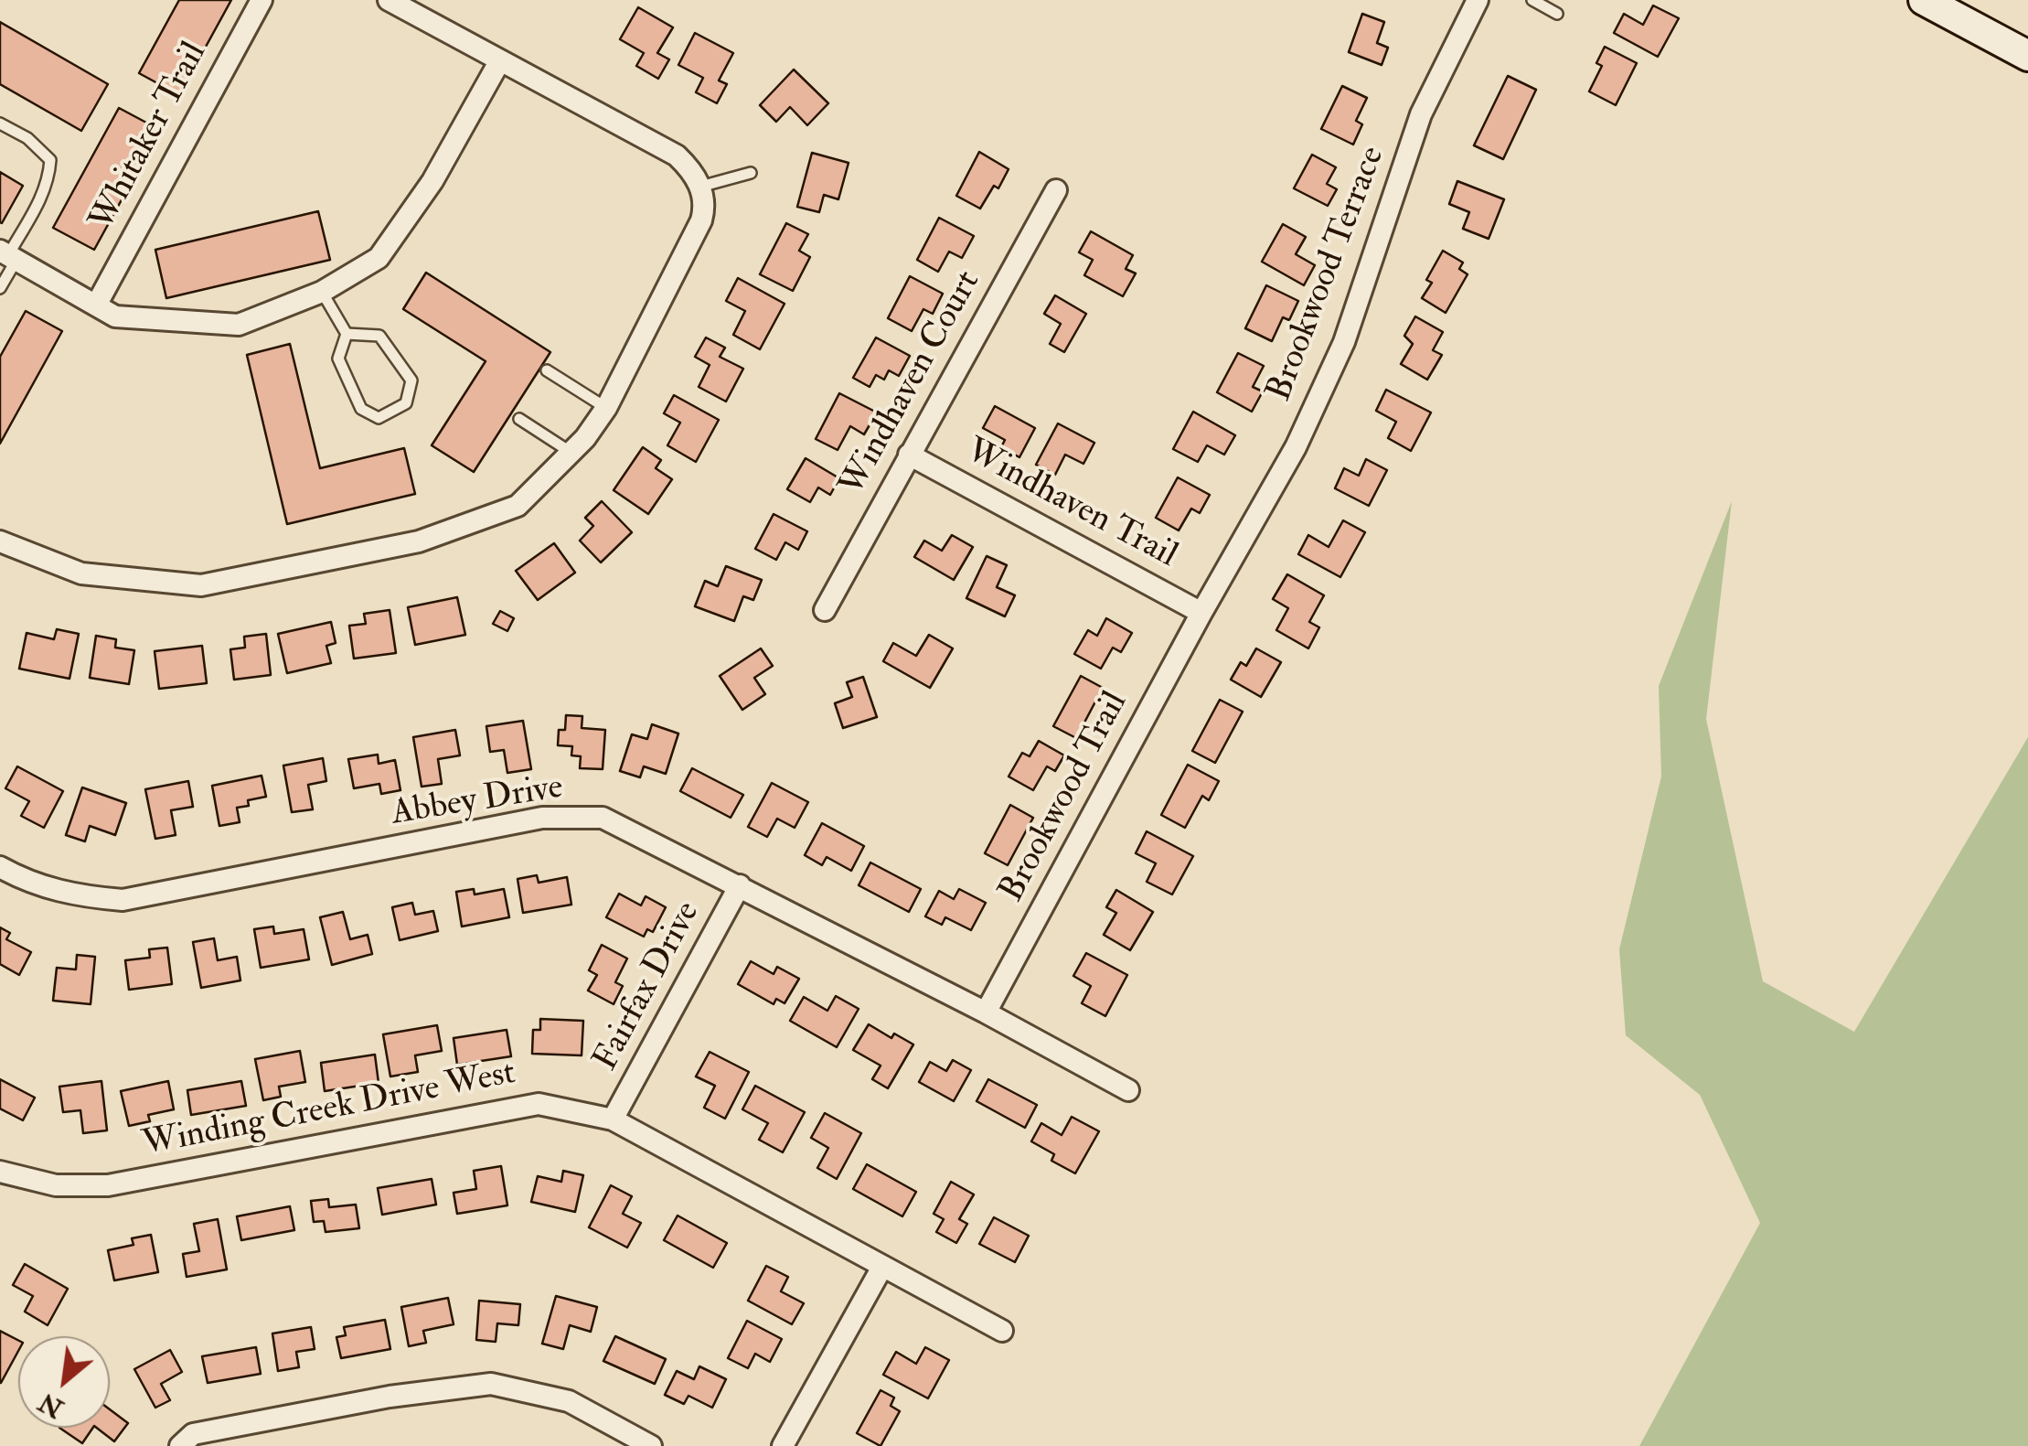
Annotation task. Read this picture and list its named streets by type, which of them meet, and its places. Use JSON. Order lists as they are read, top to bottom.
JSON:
{
  "streets": {
    "street": [
      "Whitaker Trail",
      "Brookwood Terrace",
      "Windhaven Court",
      "Windhaven Trail",
      "Brookwood Trail",
      "Abbey Drive",
      "Fairfax Drive",
      "Winding Creek Drive West"
    ]
  },
  "crossings": [
    ["Brookwood Terrace", "Windhaven Trail"],
    ["Brookwood Terrace", "Brookwood Trail"],
    ["Windhaven Court", "Windhaven Trail"],
    ["Windhaven Trail", "Brookwood Trail"],
    ["Brookwood Trail", "Abbey Drive"],
    ["Abbey Drive", "Fairfax Drive"],
    ["Fairfax Drive", "Winding Creek Drive West"]
  ],
  "north": "bottom left"
}
